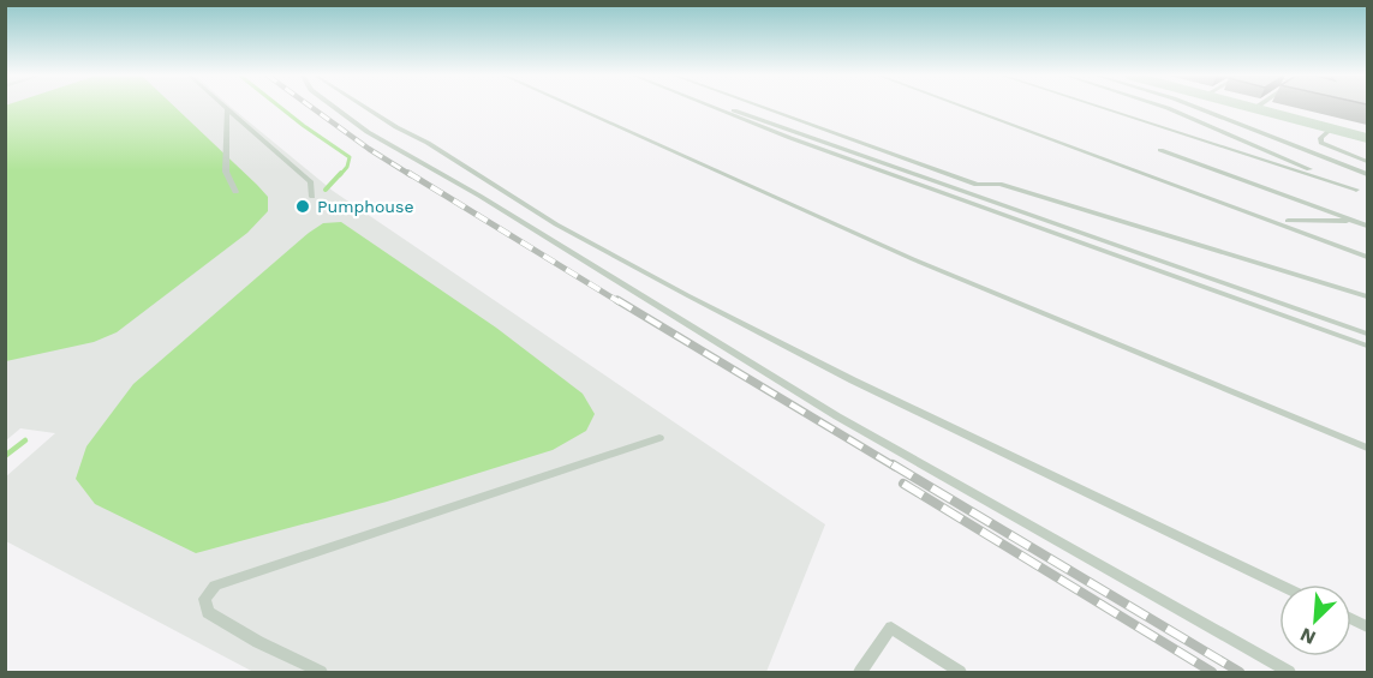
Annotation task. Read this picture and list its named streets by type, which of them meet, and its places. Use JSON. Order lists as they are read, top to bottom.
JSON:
{
  "places": ["Pumphouse"],
  "north": "bottom left"
}
